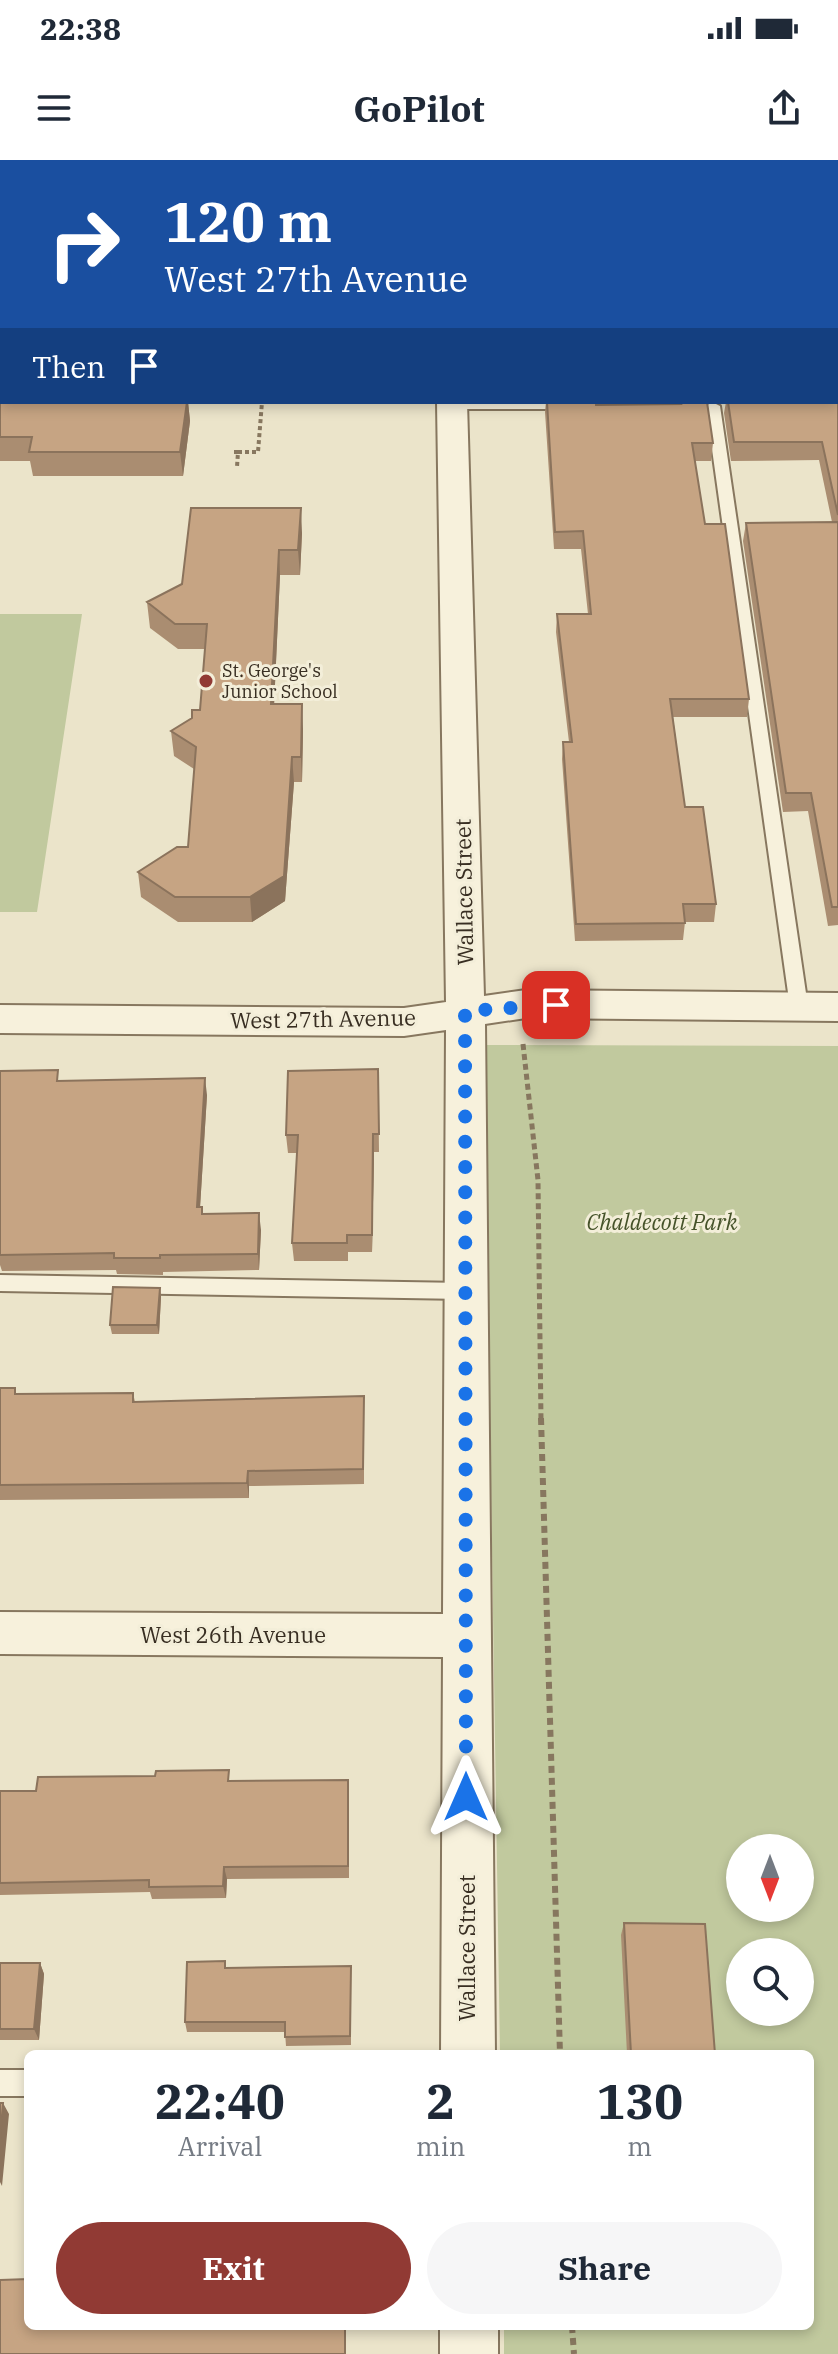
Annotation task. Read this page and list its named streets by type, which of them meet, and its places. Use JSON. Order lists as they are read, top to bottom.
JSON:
{
  "streets": {
    "street": ["Wallace Street", "West 27th Avenue", "West 26th Avenue"]
  },
  "crossings": [
    ["Wallace Street", "West 27th Avenue"],
    ["Wallace Street", "West 26th Avenue"]
  ],
  "parks": ["Chaldecott Park"],
  "places": ["St. George's Junior School"],
  "north": "bottom",
  "page": {
    "status": "22:38",
    "header": "GoPilot",
    "turn": ["120 m", "West 27th Avenue"],
    "then": "Then",
    "eta": [
      "22:40",
      "Arrival",
      "2",
      "min",
      "130",
      "m"
    ],
    "buttons": ["Exit", "Share"]
  }
}
